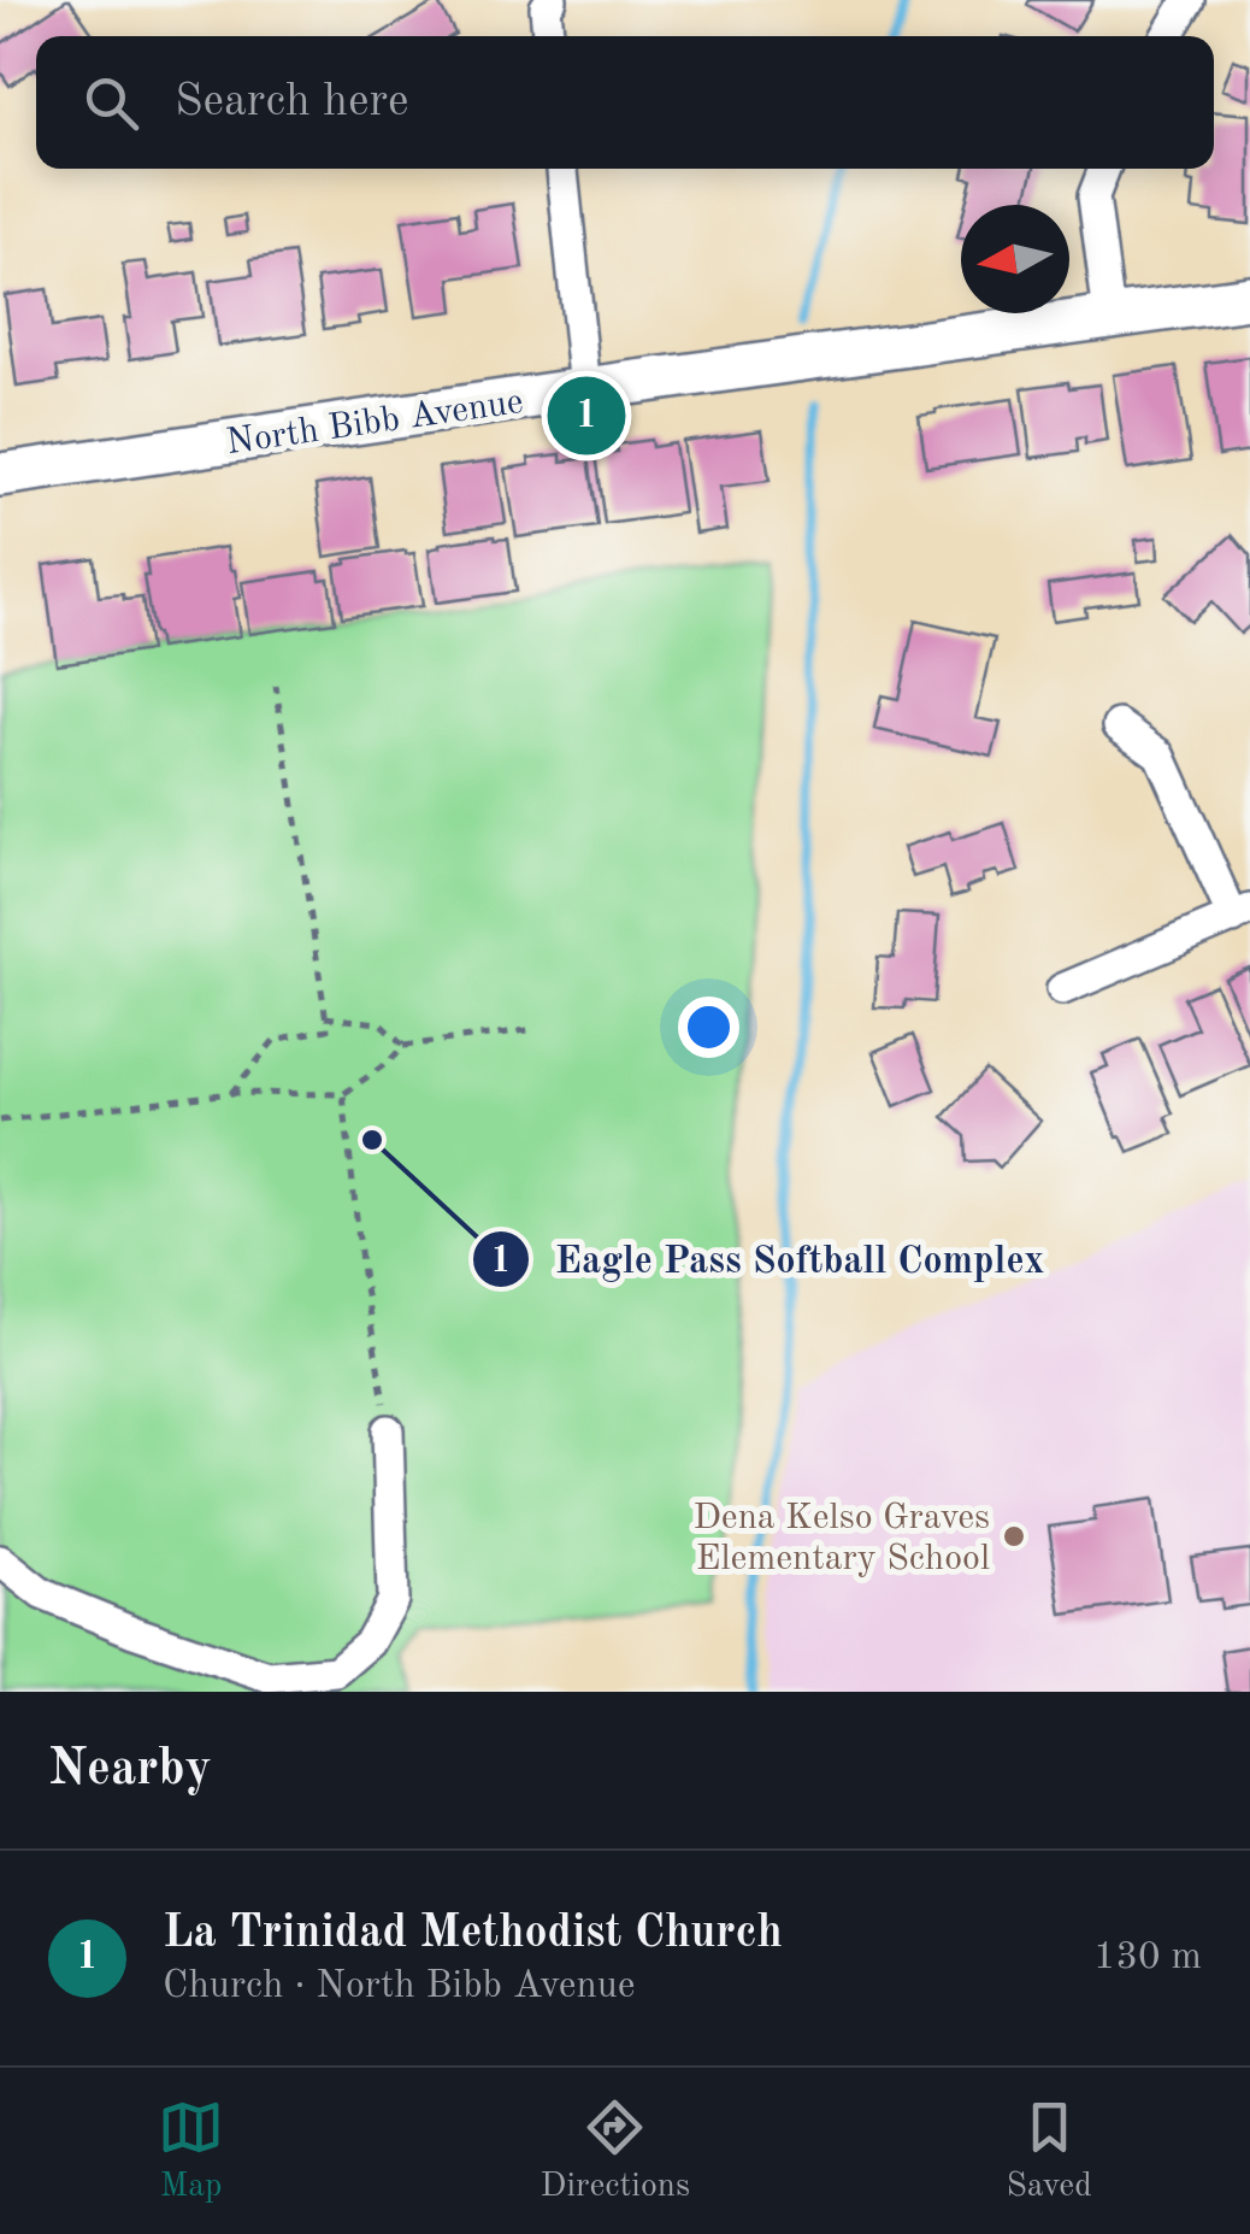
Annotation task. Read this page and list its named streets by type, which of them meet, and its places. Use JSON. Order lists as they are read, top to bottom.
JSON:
{
  "streets": {
    "main road": ["North Bibb Avenue"]
  },
  "places": ["Eagle Pass Softball Complex", "Dena Kelso Graves Elementary School"],
  "north": "left",
  "page": {
    "search": "Search here",
    "pins": "1",
    "heading": "Nearby",
    "list": [
      {
        "mark": "1",
        "name": "La Trinidad Methodist Church",
        "note": "Church · North Bibb Avenue",
        "value": "130 m"
      }
    ],
    "nav": ["Map", "Directions", "Saved"]
  }
}
